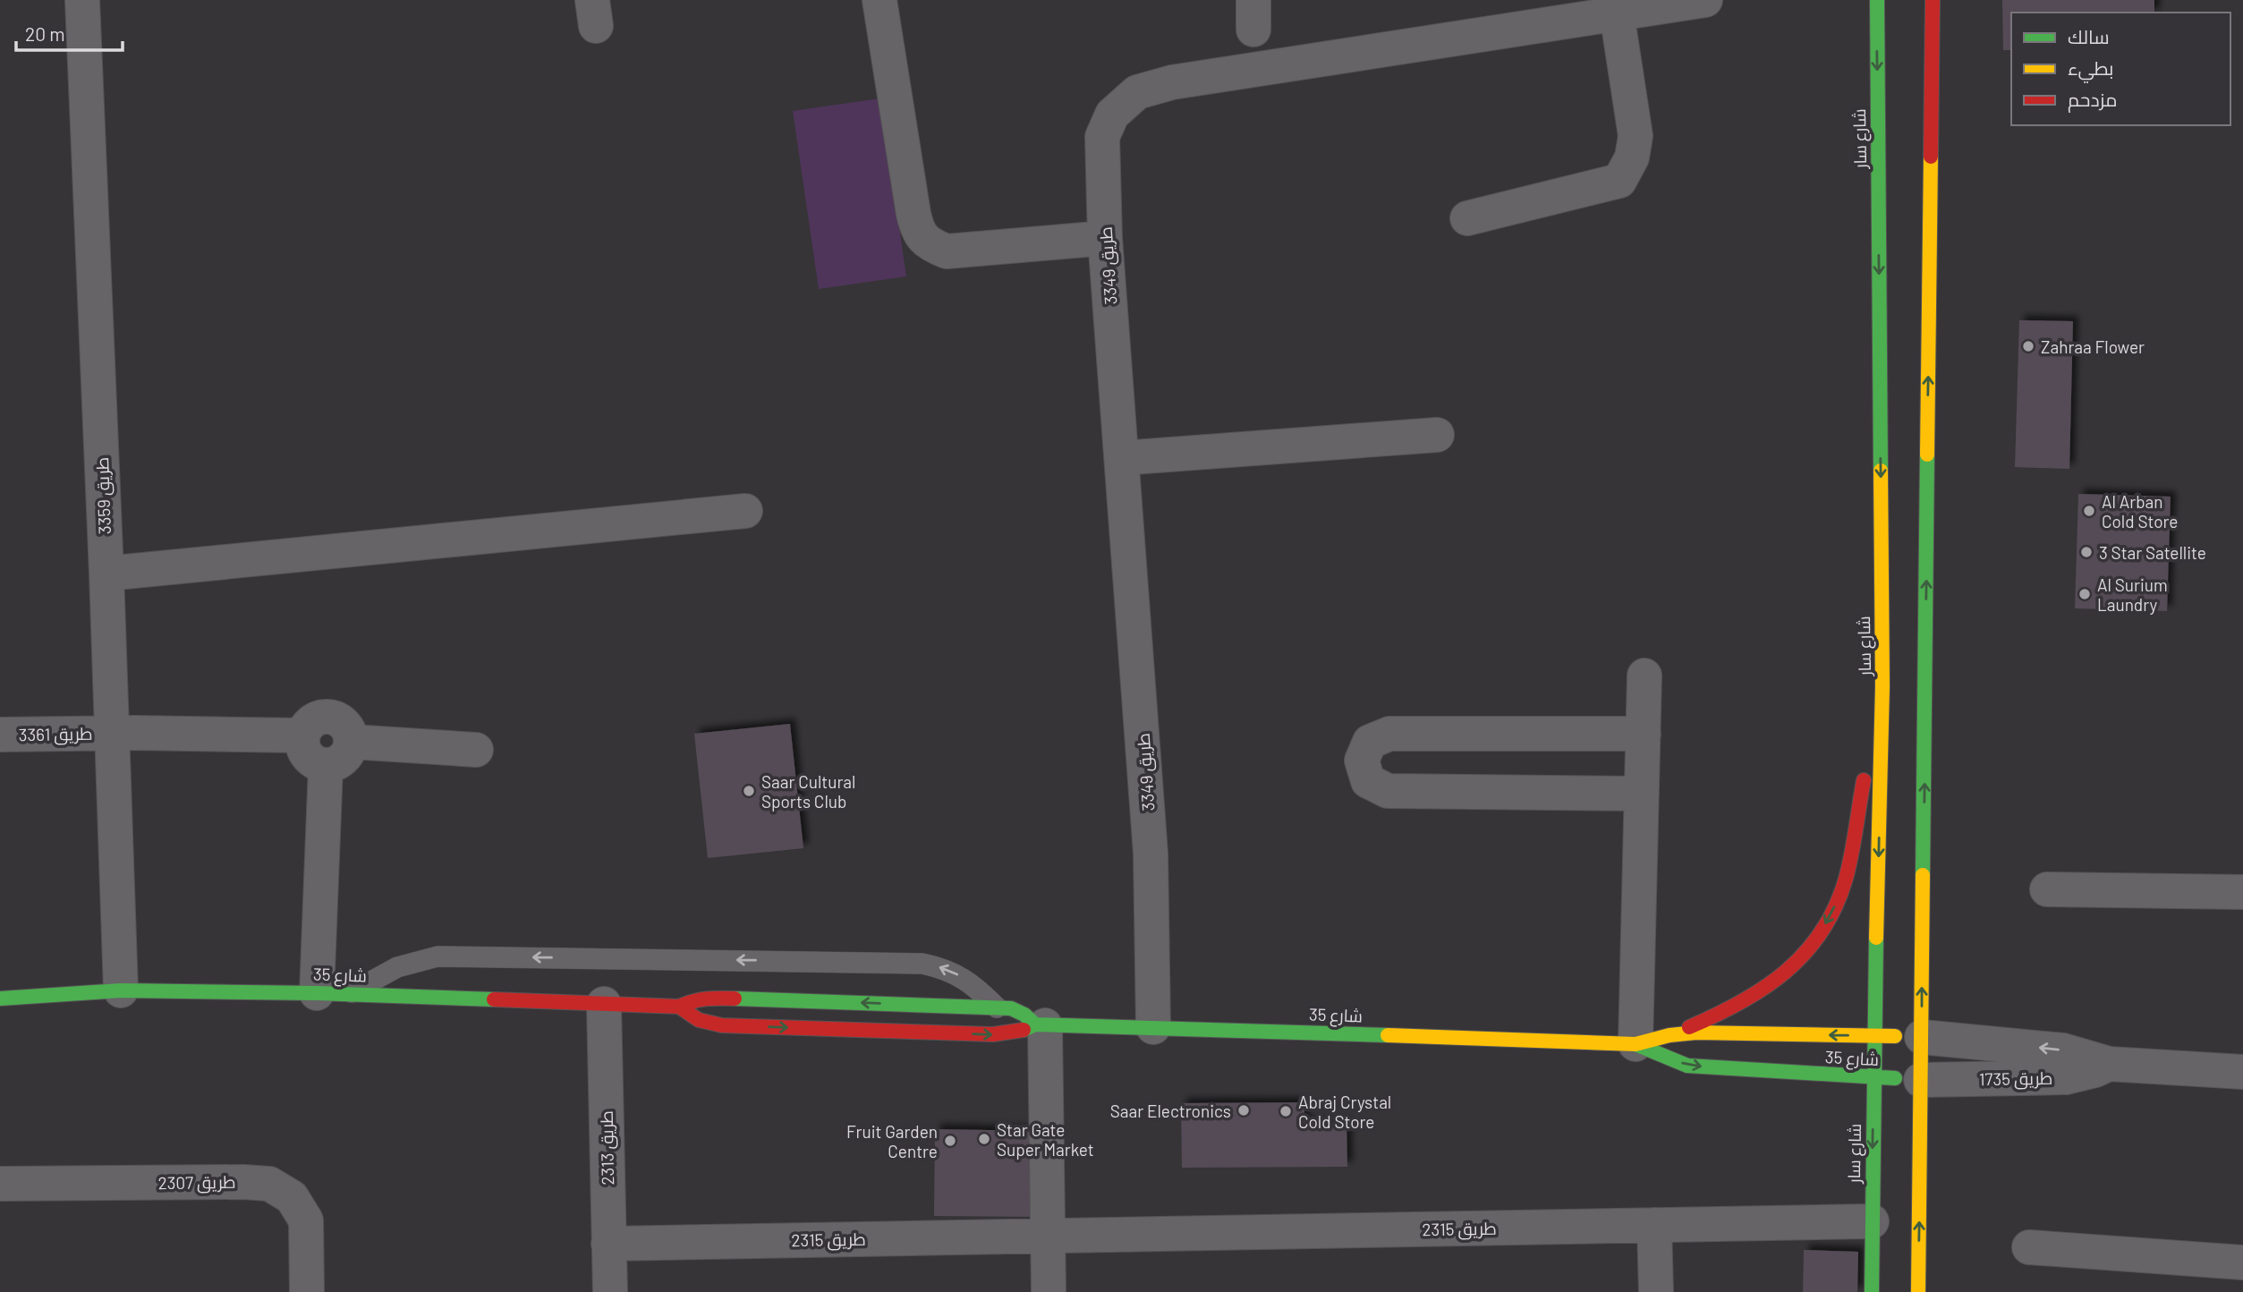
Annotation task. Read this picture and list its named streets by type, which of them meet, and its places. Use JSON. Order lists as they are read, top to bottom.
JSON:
{
  "streets": {
    "street": [
      "شارع سار",
      "طريق 3349",
      "طريق 3359",
      "طريق 3361",
      "شارع 35",
      "طريق 1735",
      "طريق 2313",
      "طريق 2307",
      "طريق 2315"
    ]
  },
  "crossings": [
    ["شارع سار", "شارع 35"],
    ["شارع سار", "طريق 2315"],
    ["طريق 3349", "شارع 35"],
    ["طريق 3359", "طريق 3361"],
    ["طريق 3359", "شارع 35"],
    ["شارع 35", "طريق 1735"],
    ["شارع 35", "طريق 2313"],
    ["طريق 2313", "طريق 2315"]
  ],
  "places": [
    "Zahraa Flower",
    "Al Arban Cold Store",
    "3 Star Satellite",
    "Al Surium Laundry",
    "Saar Cultural Sports Club",
    "Saar Electronics",
    "Abraj Crystal Cold Store",
    "Star Gate Super Market",
    "Fruit Garden Centre"
  ],
  "legend": ["سالك", "بطيء", "مزدحم"],
  "scale_bar": "20 m"
}
